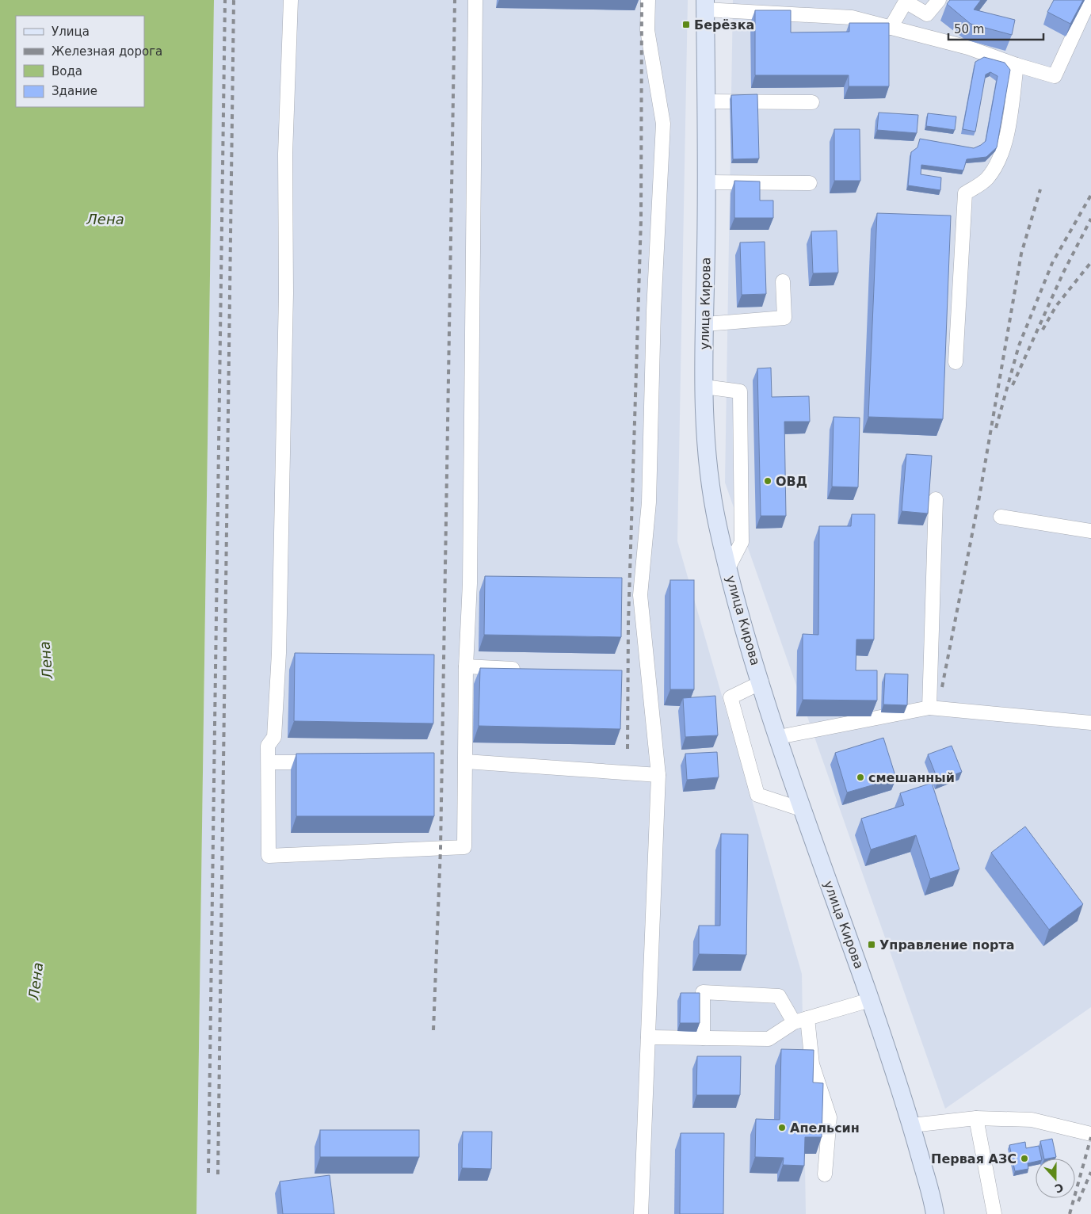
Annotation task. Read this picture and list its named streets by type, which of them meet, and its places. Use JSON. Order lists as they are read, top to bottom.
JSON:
{
  "streets": {
    "main road": ["улица Кирова"]
  },
  "water": ["Лена"],
  "places": {
    "transit": ["Берёзка", "Управление порта"],
    "other": [
      "ОВД",
      "смешанный",
      "Апельсин",
      "Первая АЗС"
    ]
  },
  "legend": [
    "Улица",
    "Железная дорога",
    "Вода",
    "Здание"
  ],
  "scale_bar": "50 m",
  "north": "bottom"
}
